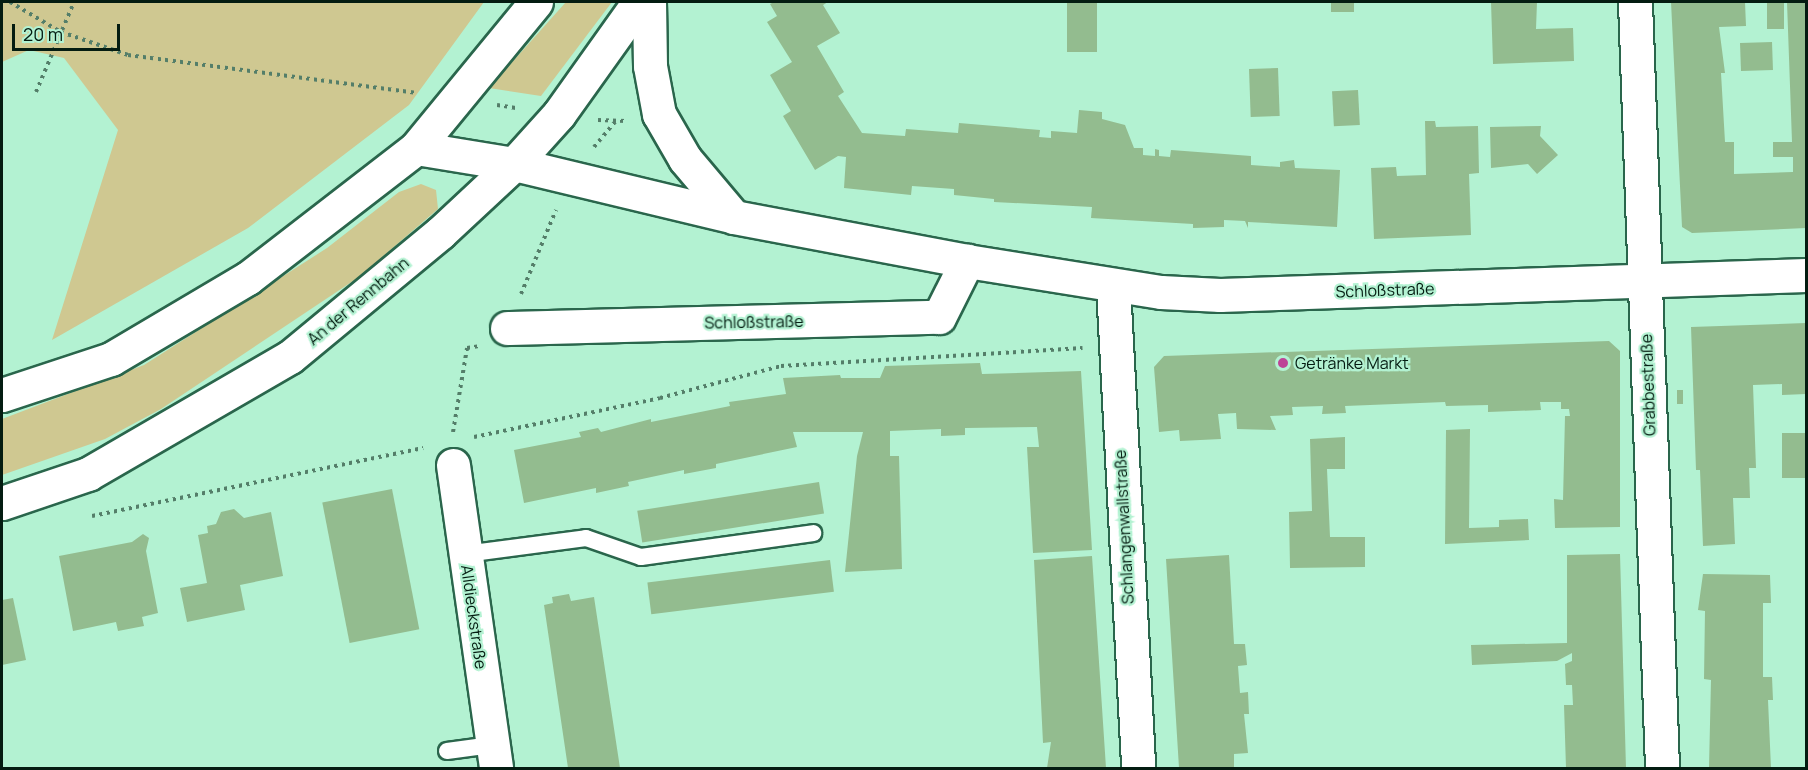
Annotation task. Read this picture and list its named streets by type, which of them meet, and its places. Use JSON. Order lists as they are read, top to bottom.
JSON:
{
  "streets": {
    "street": [
      "Schloßstraße",
      "An der Rennbahn",
      "Grabbestraße",
      "Schlangenwallstraße",
      "Alldieckstraße"
    ]
  },
  "crossings": [
    ["Schloßstraße", "An der Rennbahn"],
    ["Schloßstraße", "Grabbestraße"],
    ["Schloßstraße", "Schlangenwallstraße"]
  ],
  "places": ["Getränke Markt"],
  "scale_bar": "20 m"
}
